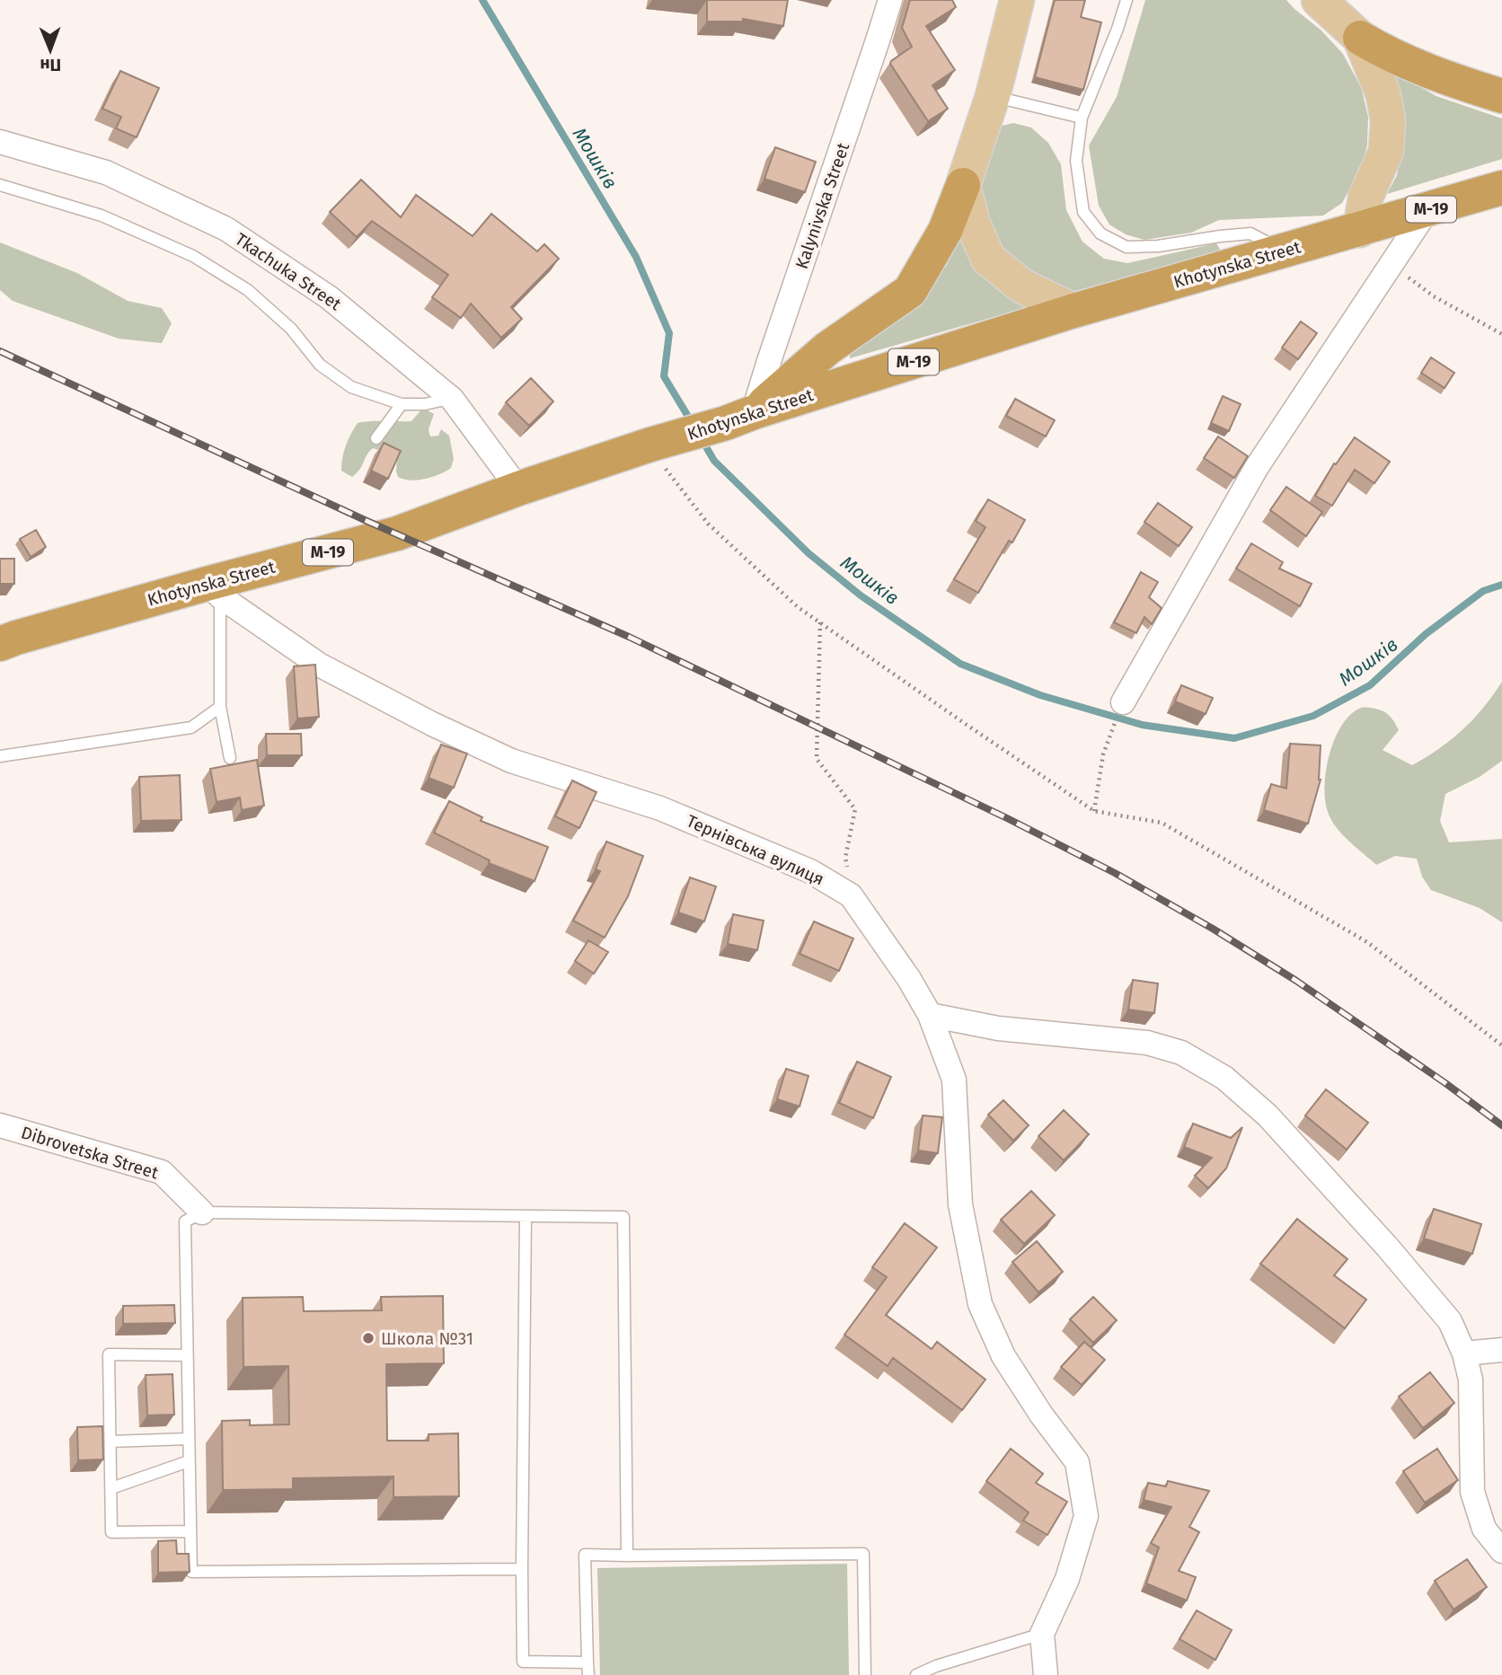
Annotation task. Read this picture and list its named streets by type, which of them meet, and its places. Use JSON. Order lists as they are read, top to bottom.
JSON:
{
  "streets": {
    "highway": ["М-19", "Khotynska Street"],
    "street": [
      "Kalynivska Street",
      "Tkachuka Street",
      "Тернівська вулиця",
      "Dibrovetska Street"
    ]
  },
  "crossings": [
    ["Kalynivska Street", "Khotynska Street"],
    ["Khotynska Street", "Tkachuka Street"],
    ["Khotynska Street", "Тернівська вулиця"]
  ],
  "water": ["Мошків"],
  "places": ["Школа №31"],
  "north": "bottom"
}
